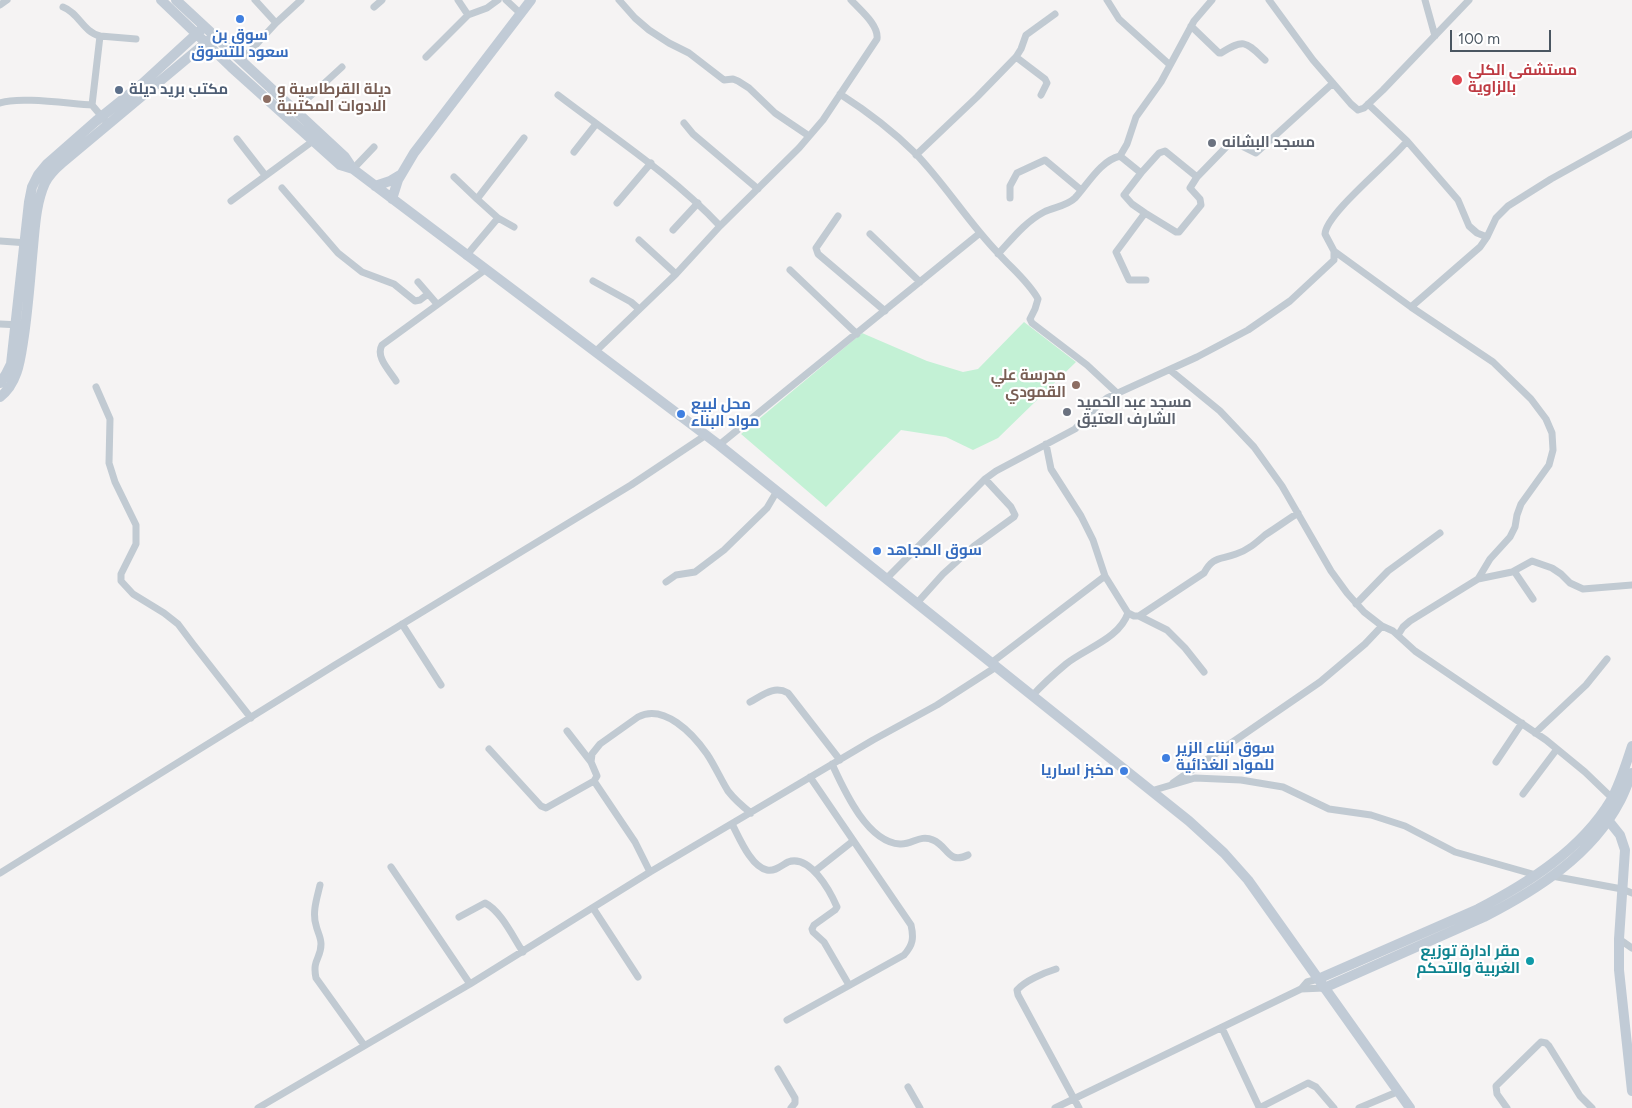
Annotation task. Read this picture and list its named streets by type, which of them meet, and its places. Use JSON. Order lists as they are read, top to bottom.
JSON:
{
  "places": [
    "سوق بن سعود للتسوق",
    "مستشفى الكلى بالزاوية",
    "مكتب بريد ديلة",
    "ديلة القرطاسية و الادوات المكتبية",
    "مسجد البشانه",
    "مدرسة علي القمودي",
    "مسجد عبد الحميد الشارف العتيق",
    "محل لبيع مواد البناء",
    "سوق المجاهد",
    "سوق ابناء الزير للمواد الغذائية",
    "مخبز اساريا",
    "مقر ادارة توزيع الغربية والتحكم"
  ],
  "scale_bar": "100 m"
}
